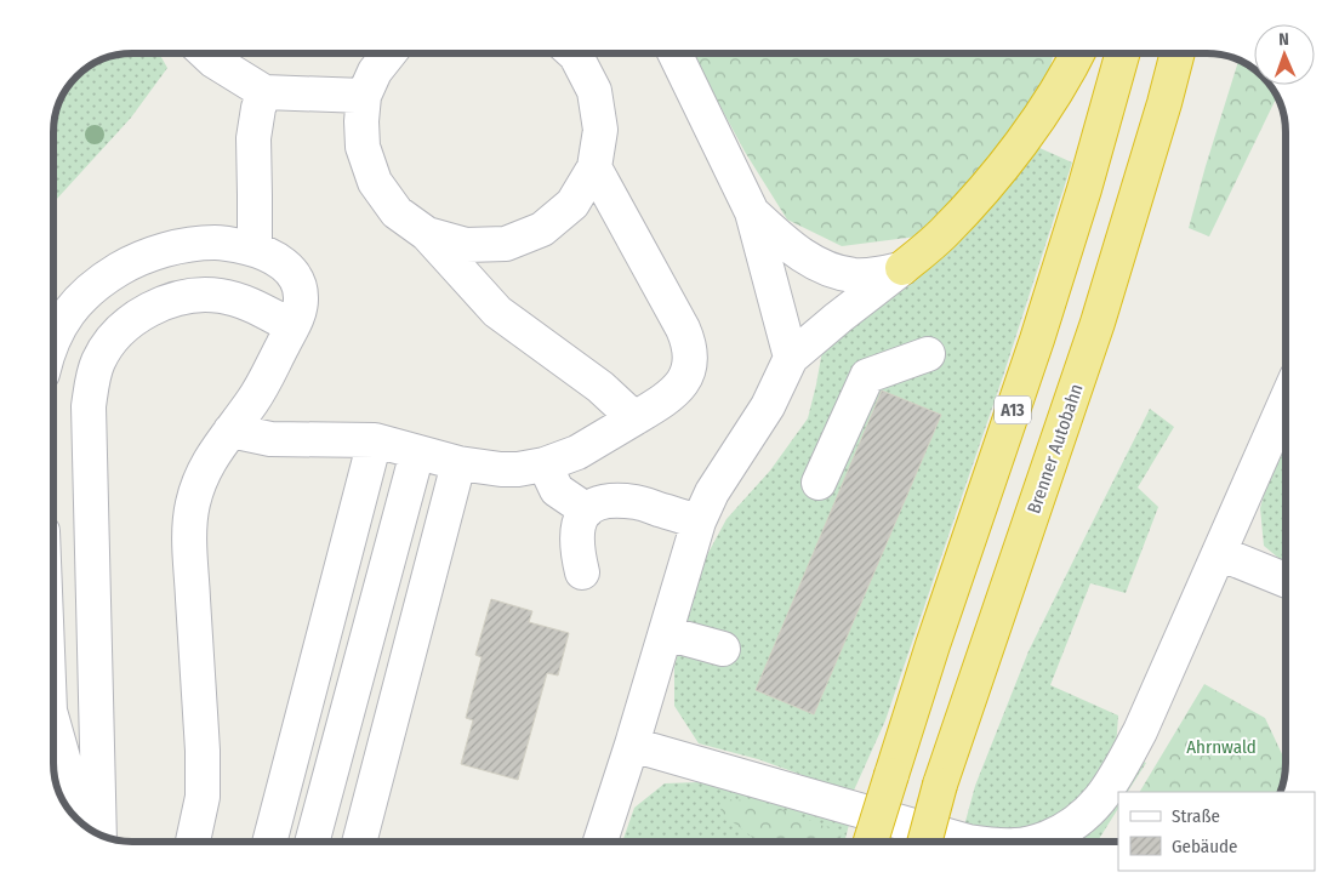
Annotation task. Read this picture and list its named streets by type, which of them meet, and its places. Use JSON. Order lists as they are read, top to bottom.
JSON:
{
  "streets": {
    "highway": ["A13", "Brenner Autobahn"]
  },
  "parks": ["Ahrnwald"],
  "legend": ["Straße", "Gebäude"],
  "north": "top"
}
